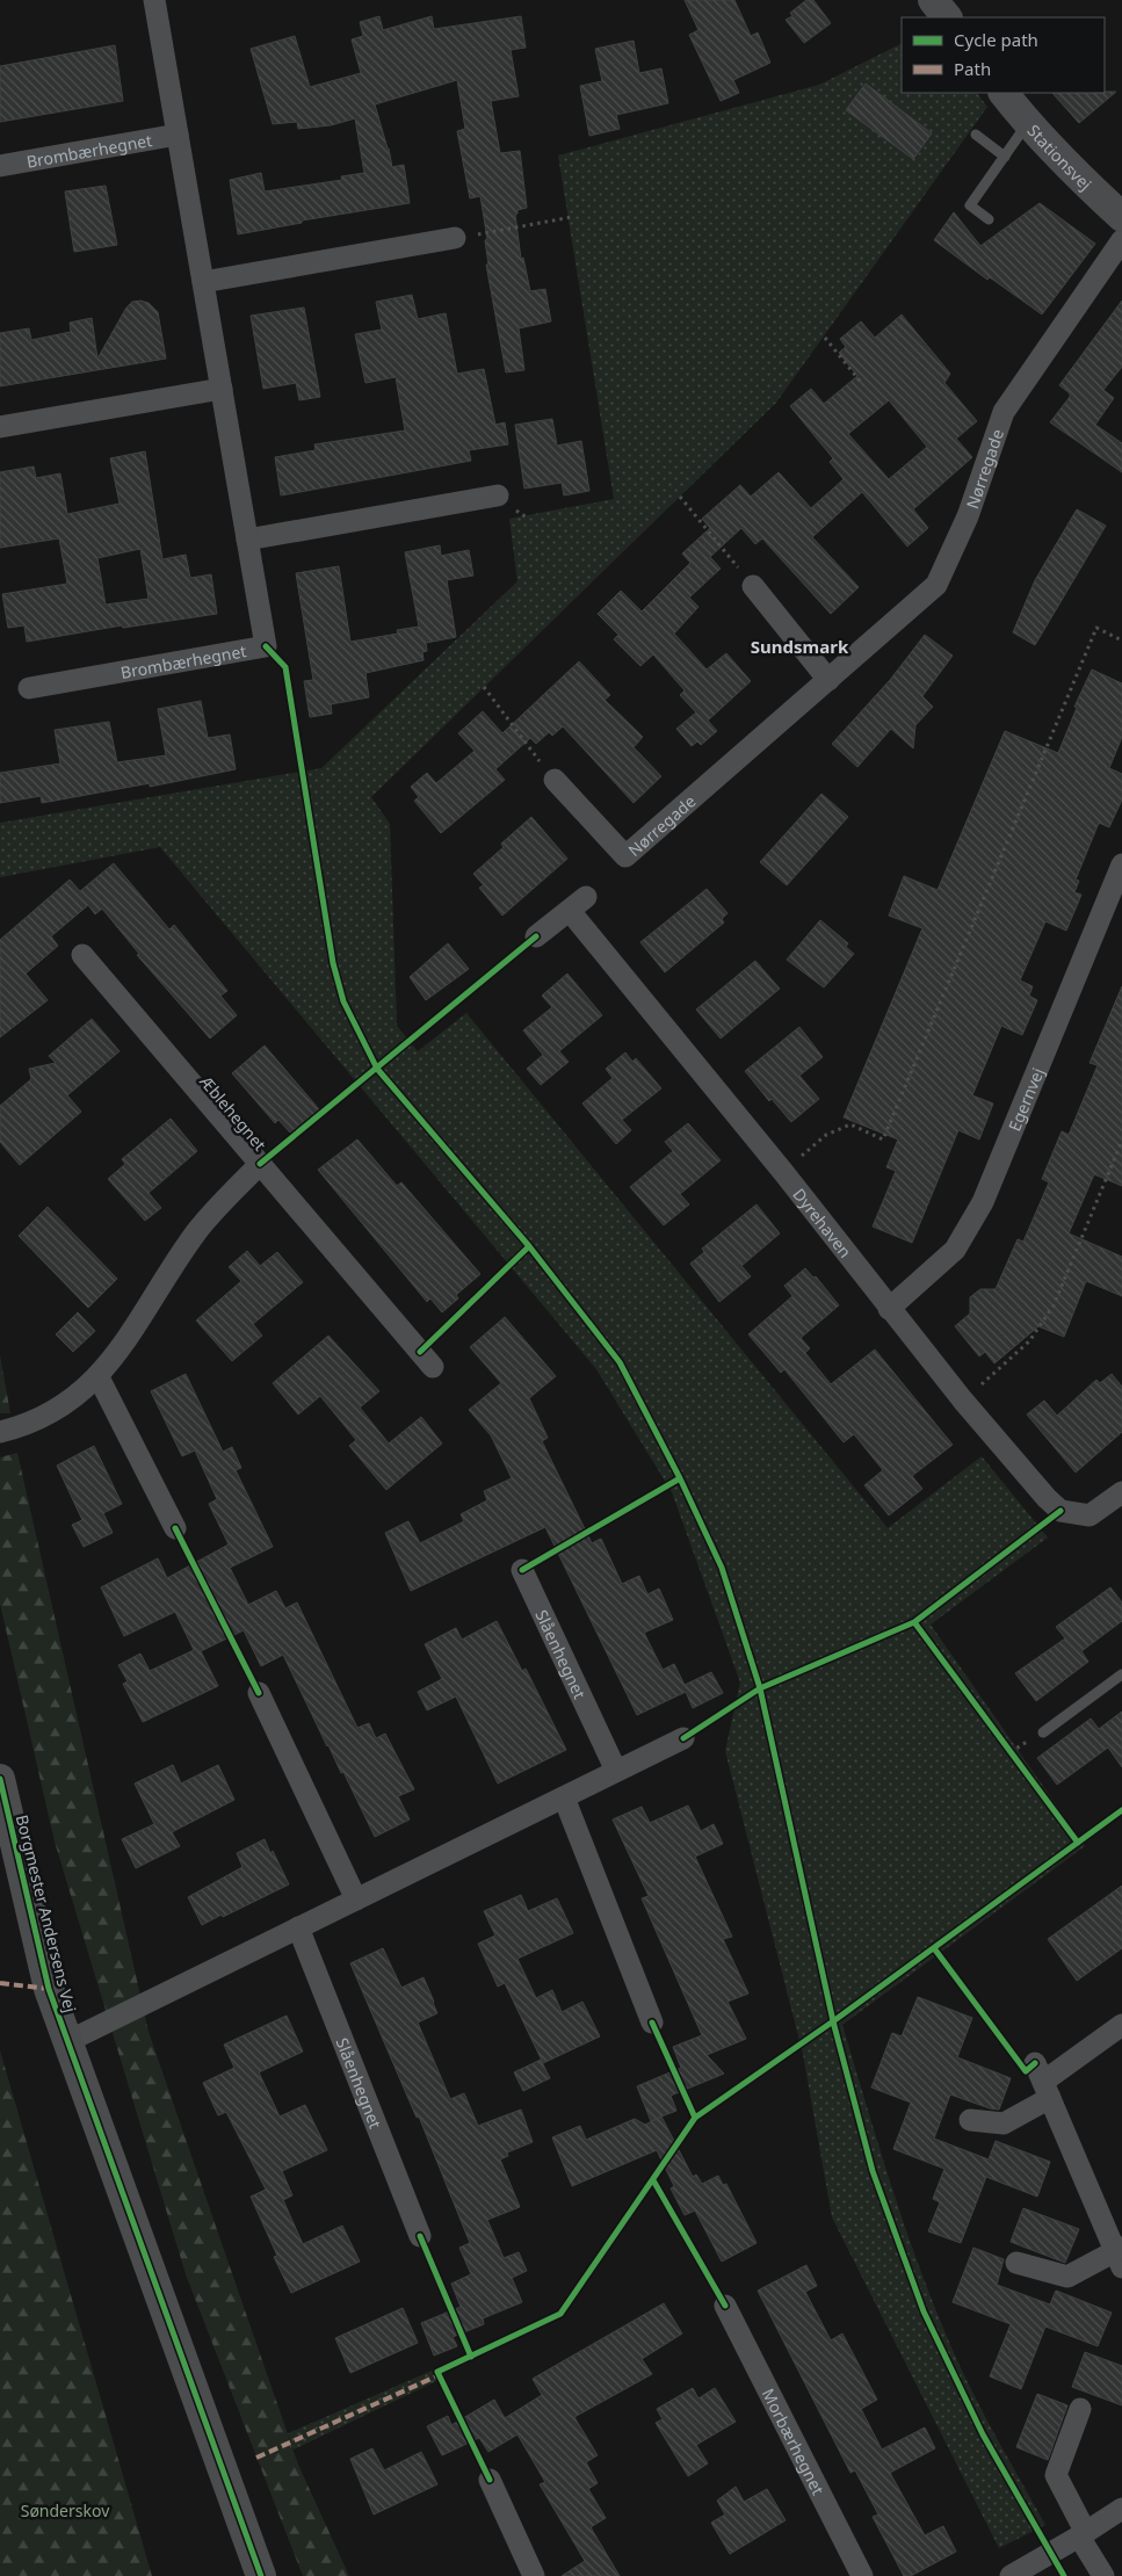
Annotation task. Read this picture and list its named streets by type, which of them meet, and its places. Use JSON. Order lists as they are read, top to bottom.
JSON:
{
  "streets": {
    "street": [
      "Brombærhegnet",
      "Stationsvej",
      "Nørregade",
      "Egernvej",
      "Æblehegnet",
      "Dyrehaven",
      "Slåenhegnet",
      "Borgmester Andersens Vej",
      "Morbærhegnet"
    ]
  },
  "crossings": [
    ["Egernvej", "Dyrehaven"]
  ],
  "districts": ["Sundsmark"],
  "parks": ["Sønderskov"],
  "legend": ["Cycle path", "Path"]
}
